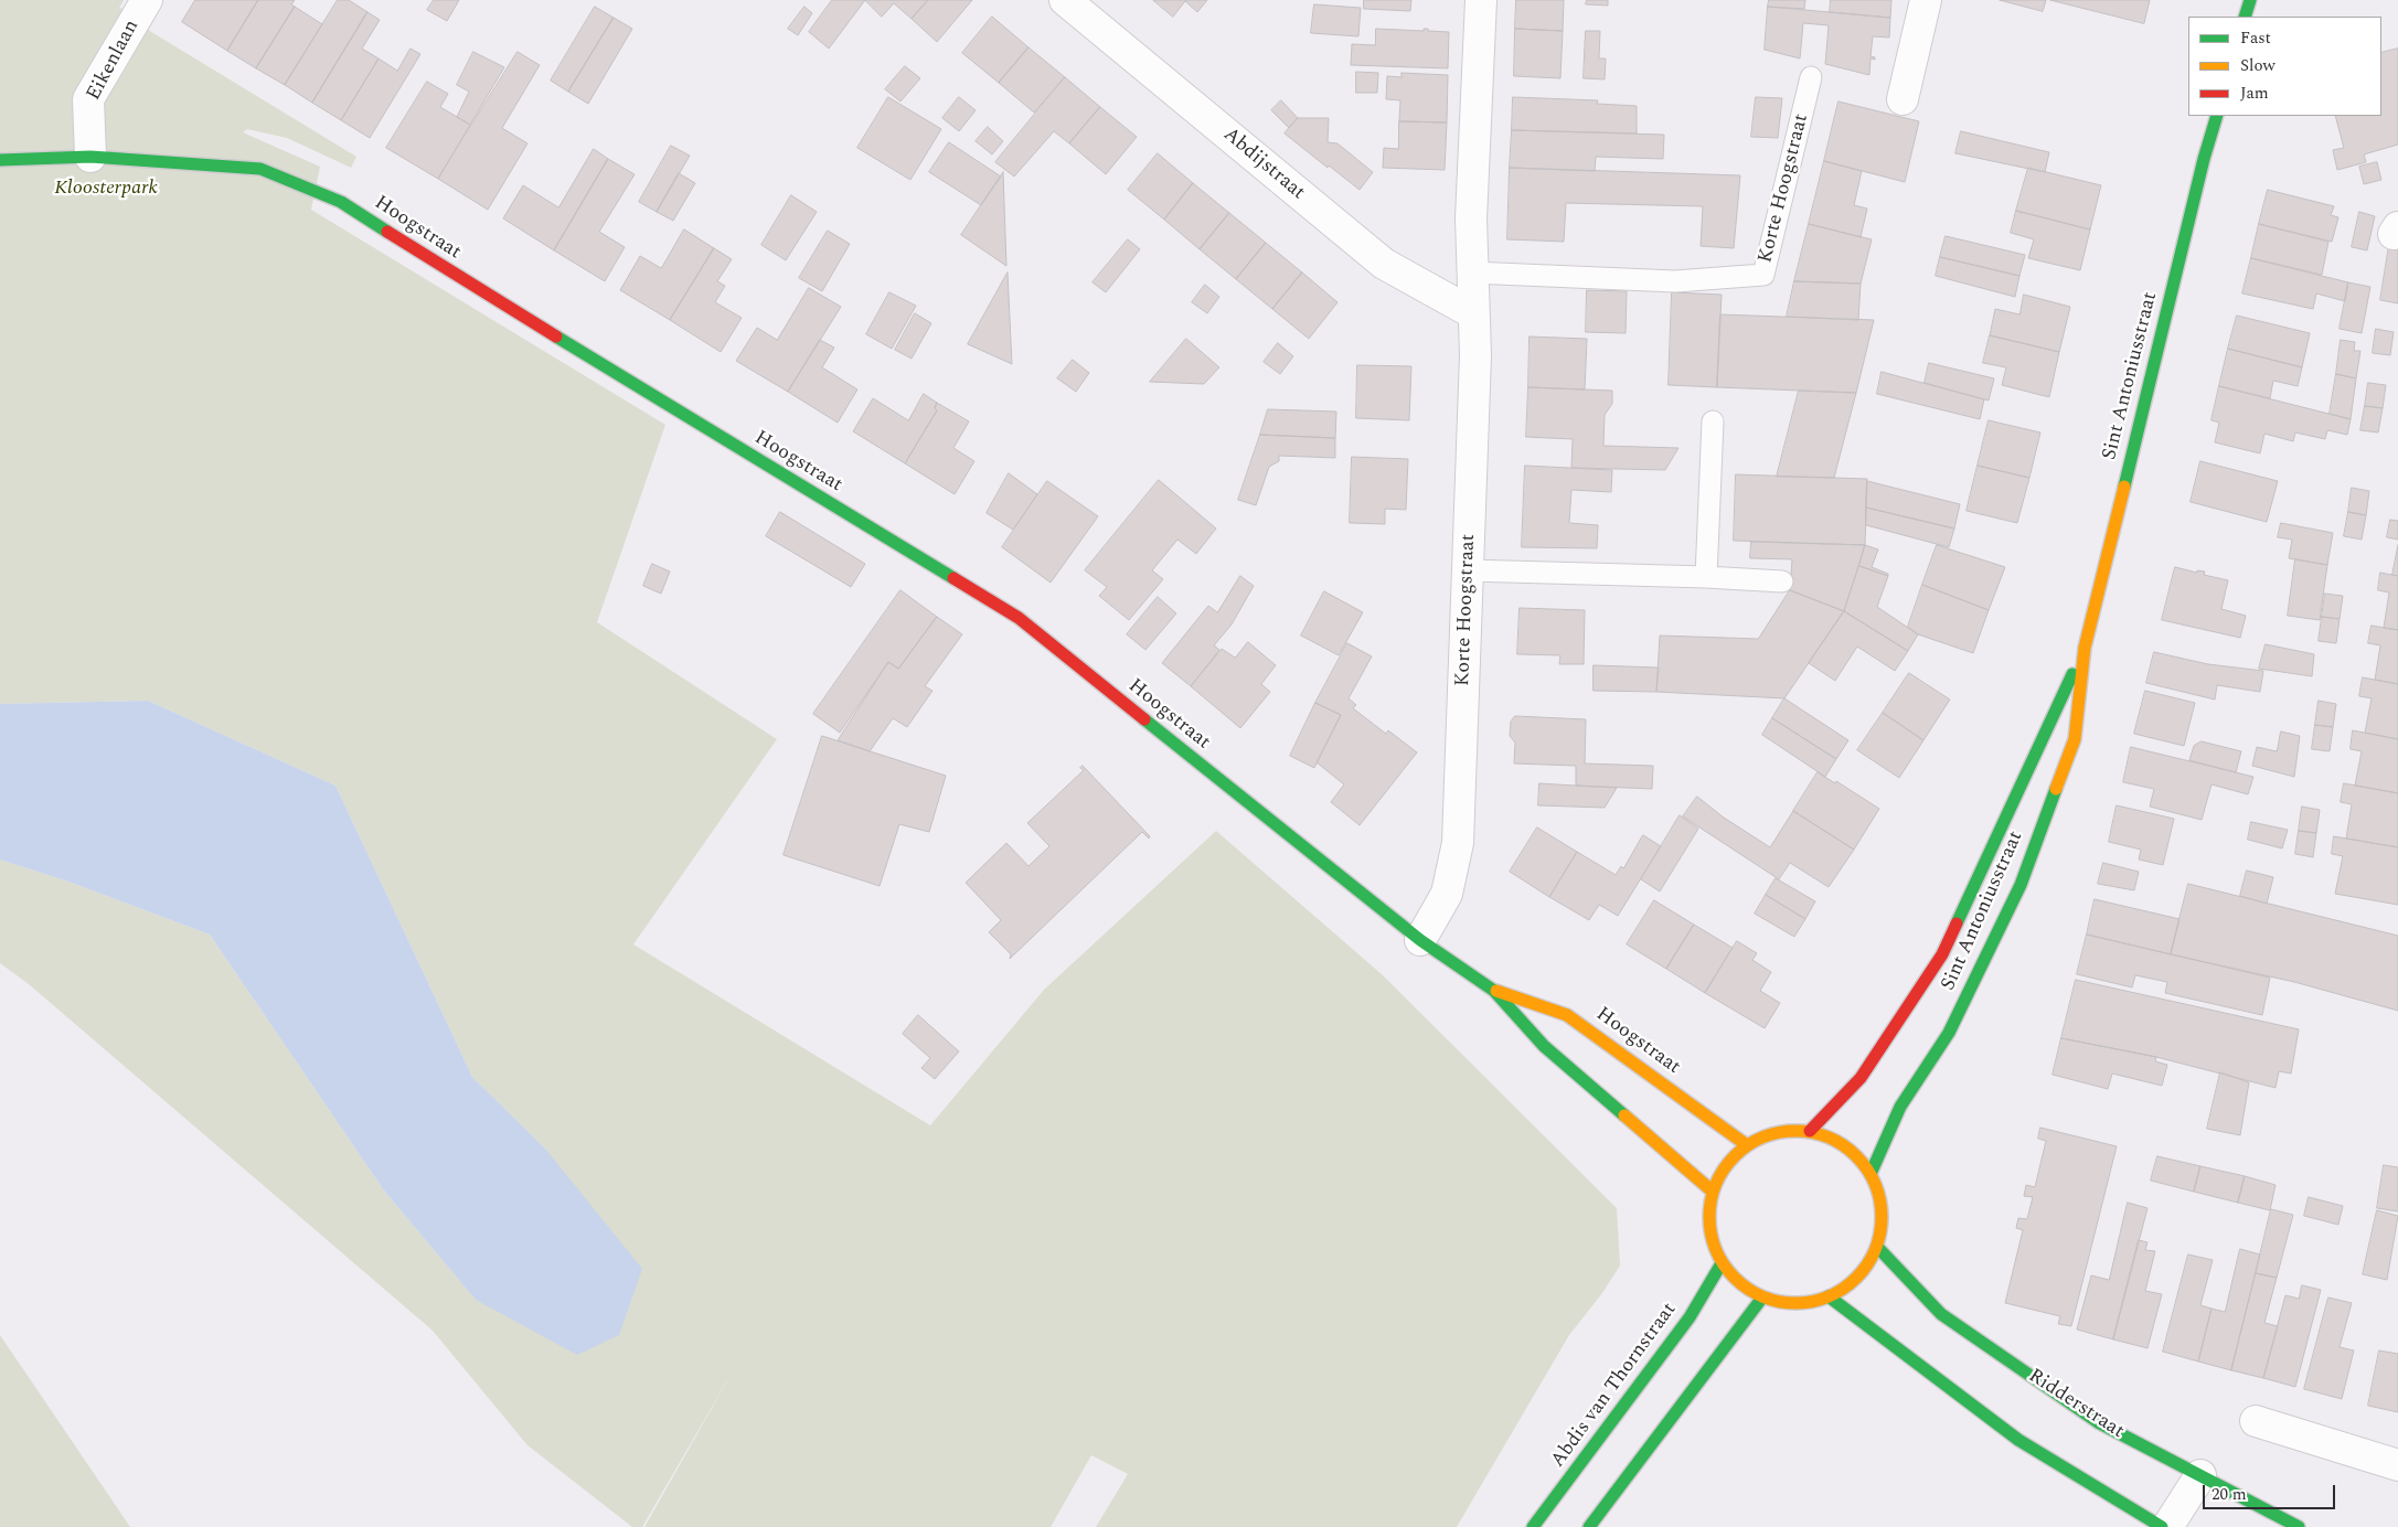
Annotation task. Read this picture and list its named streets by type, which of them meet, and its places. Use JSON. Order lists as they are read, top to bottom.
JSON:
{
  "streets": {
    "street": [
      "Eikenlaan",
      "Abdijstraat",
      "Korte Hoogstraat",
      "Hoogstraat",
      "Sint Antoniusstraat",
      "Abdis van Thornstraat",
      "Ridderstraat"
    ]
  },
  "crossings": [
    ["Eikenlaan", "Hoogstraat"],
    ["Abdijstraat", "Korte Hoogstraat"],
    ["Korte Hoogstraat", "Hoogstraat"],
    ["Hoogstraat", "Sint Antoniusstraat"],
    ["Hoogstraat", "Abdis van Thornstraat"],
    ["Hoogstraat", "Ridderstraat"],
    ["Sint Antoniusstraat", "Abdis van Thornstraat"],
    ["Sint Antoniusstraat", "Ridderstraat"],
    ["Abdis van Thornstraat", "Ridderstraat"]
  ],
  "parks": ["Kloosterpark"],
  "legend": ["Fast", "Slow", "Jam"],
  "scale_bar": "20 m"
}
